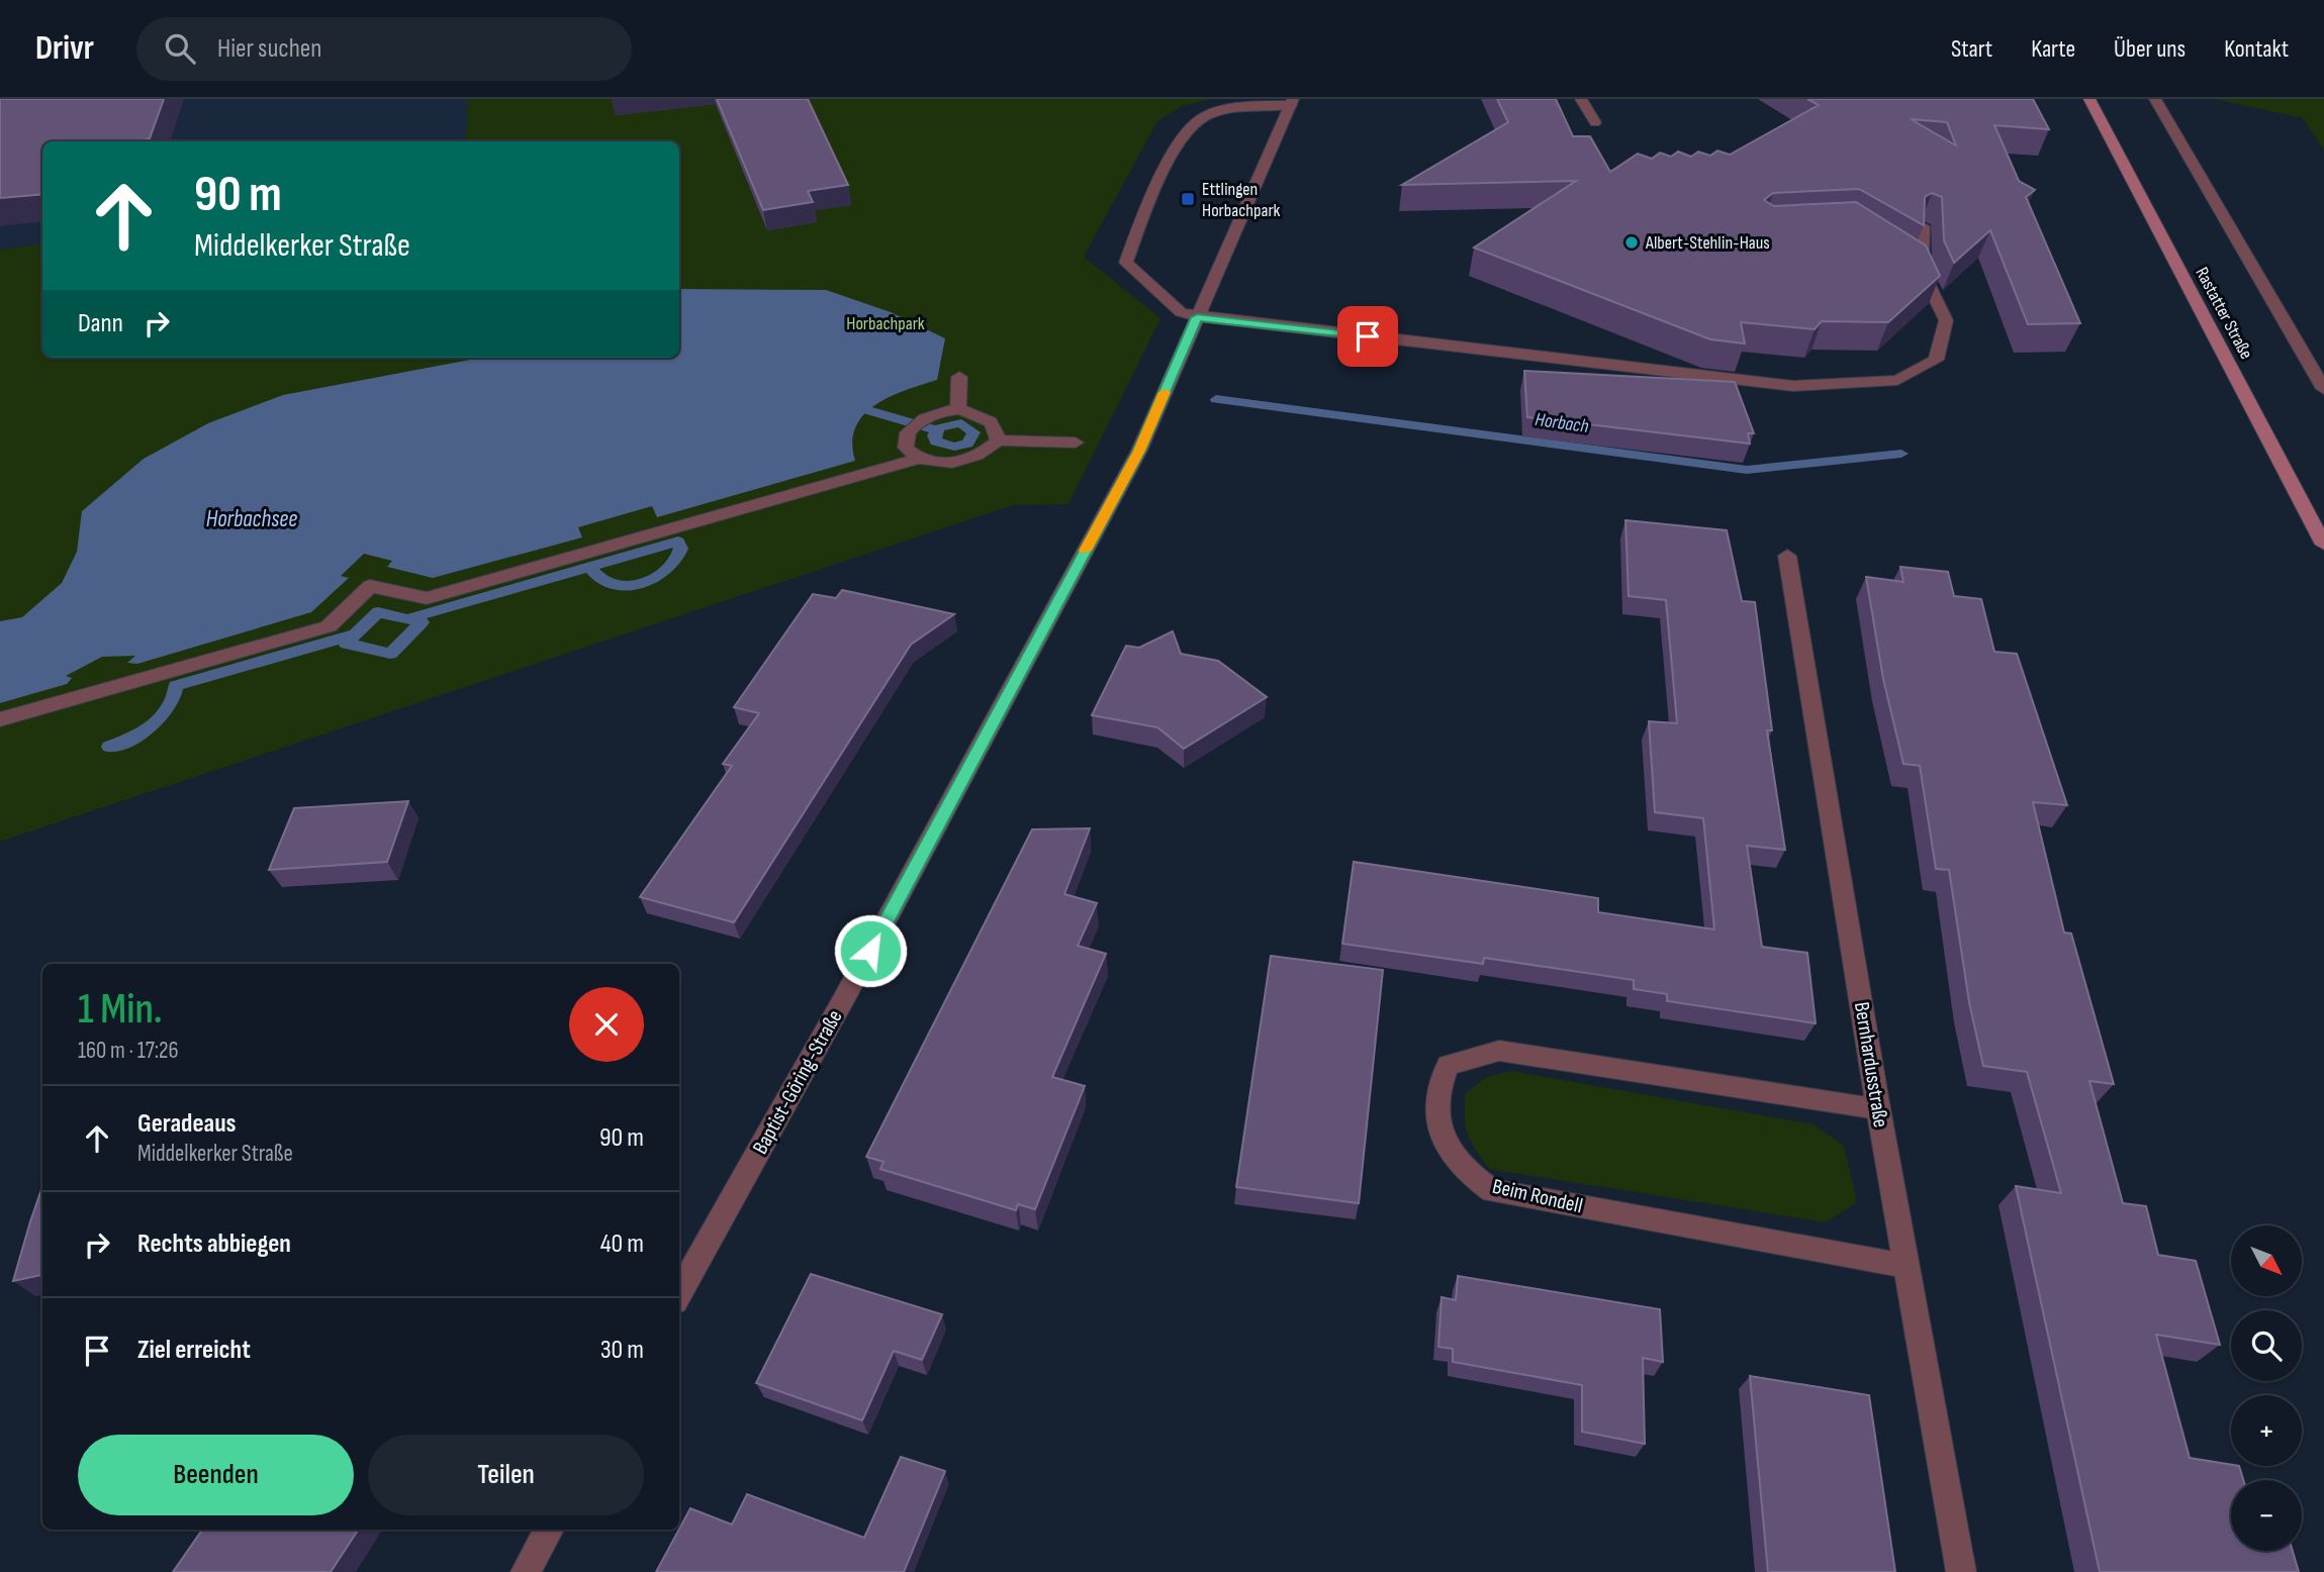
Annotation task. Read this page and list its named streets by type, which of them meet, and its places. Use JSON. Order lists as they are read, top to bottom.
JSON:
{
  "streets": {
    "main road": ["Rastatter Straße"],
    "street": ["Bernhardusstraße", "Baptist-Göring-Straße", "Beim Rondell"]
  },
  "crossings": [
    ["Bernhardusstraße", "Beim Rondell"]
  ],
  "water": ["Horbach", "Horbachsee"],
  "parks": ["Horbachpark"],
  "places": {
    "transit": ["Ettlingen Horbachpark"],
    "other": ["Albert-Stehlin-Haus"]
  },
  "north": "bottom right",
  "page": {
    "header": "Drivr",
    "search": "Hier suchen",
    "nav": [
      "Start",
      "Karte",
      "Über uns",
      "Kontakt"
    ],
    "turn": ["90 m", "Middelkerker Straße"],
    "then": "Dann",
    "heading": ["1 Min.", "160 m · 17:26"],
    "list": [
      {
        "name": "Geradeaus",
        "note": "Middelkerker Straße",
        "value": "90 m"
      },
      {
        "name": "Rechts abbiegen",
        "value": "40 m"
      },
      {
        "name": "Ziel erreicht",
        "value": "30 m"
      }
    ],
    "map_buttons": ["+", "−"],
    "buttons": ["Beenden", "Teilen"]
  }
}
